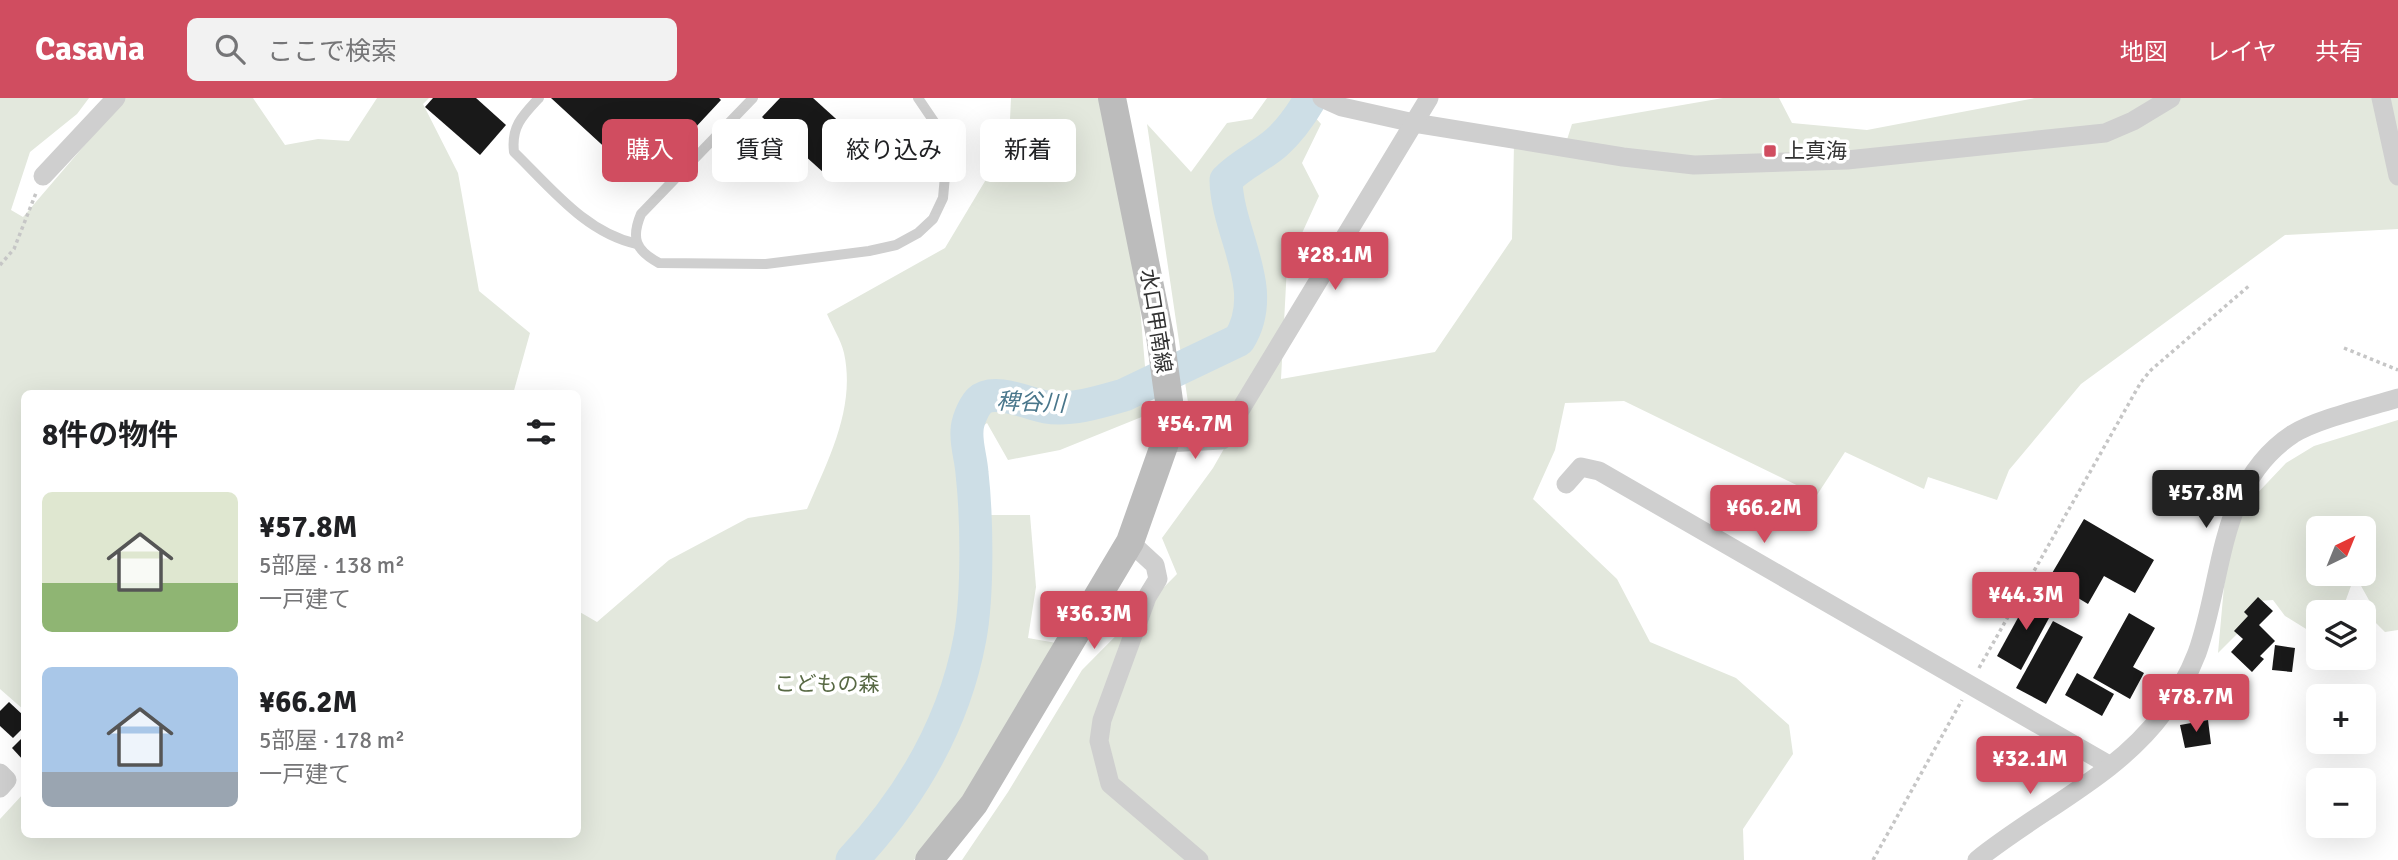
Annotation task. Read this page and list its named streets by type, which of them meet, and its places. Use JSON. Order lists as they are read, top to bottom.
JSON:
{
  "streets": {
    "main road": ["水口甲南線"]
  },
  "water": ["稗谷川"],
  "parks": ["こどもの森"],
  "places": {
    "transit": ["上真海"]
  },
  "north": "top right",
  "page": {
    "header": "Casavia",
    "search": "ここで検索",
    "nav": ["地図", "レイヤ", "共有"],
    "chip": [
      "購入",
      "賃貸",
      "絞り込み",
      "新着"
    ],
    "price": [
      "¥28.1M",
      "¥54.7M",
      "¥57.8M",
      "¥66.2M",
      "¥44.3M",
      "¥36.3M",
      "¥78.7M",
      "¥32.1M"
    ],
    "heading": "8件の物件",
    "list": [
      {
        "name": "¥57.8M",
        "note": "5部屋 · 138 m² · 一戸建て"
      },
      {
        "name": "¥66.2M",
        "note": "5部屋 · 178 m² · 一戸建て"
      }
    ],
    "map_buttons": ["+", "−"]
  }
}
